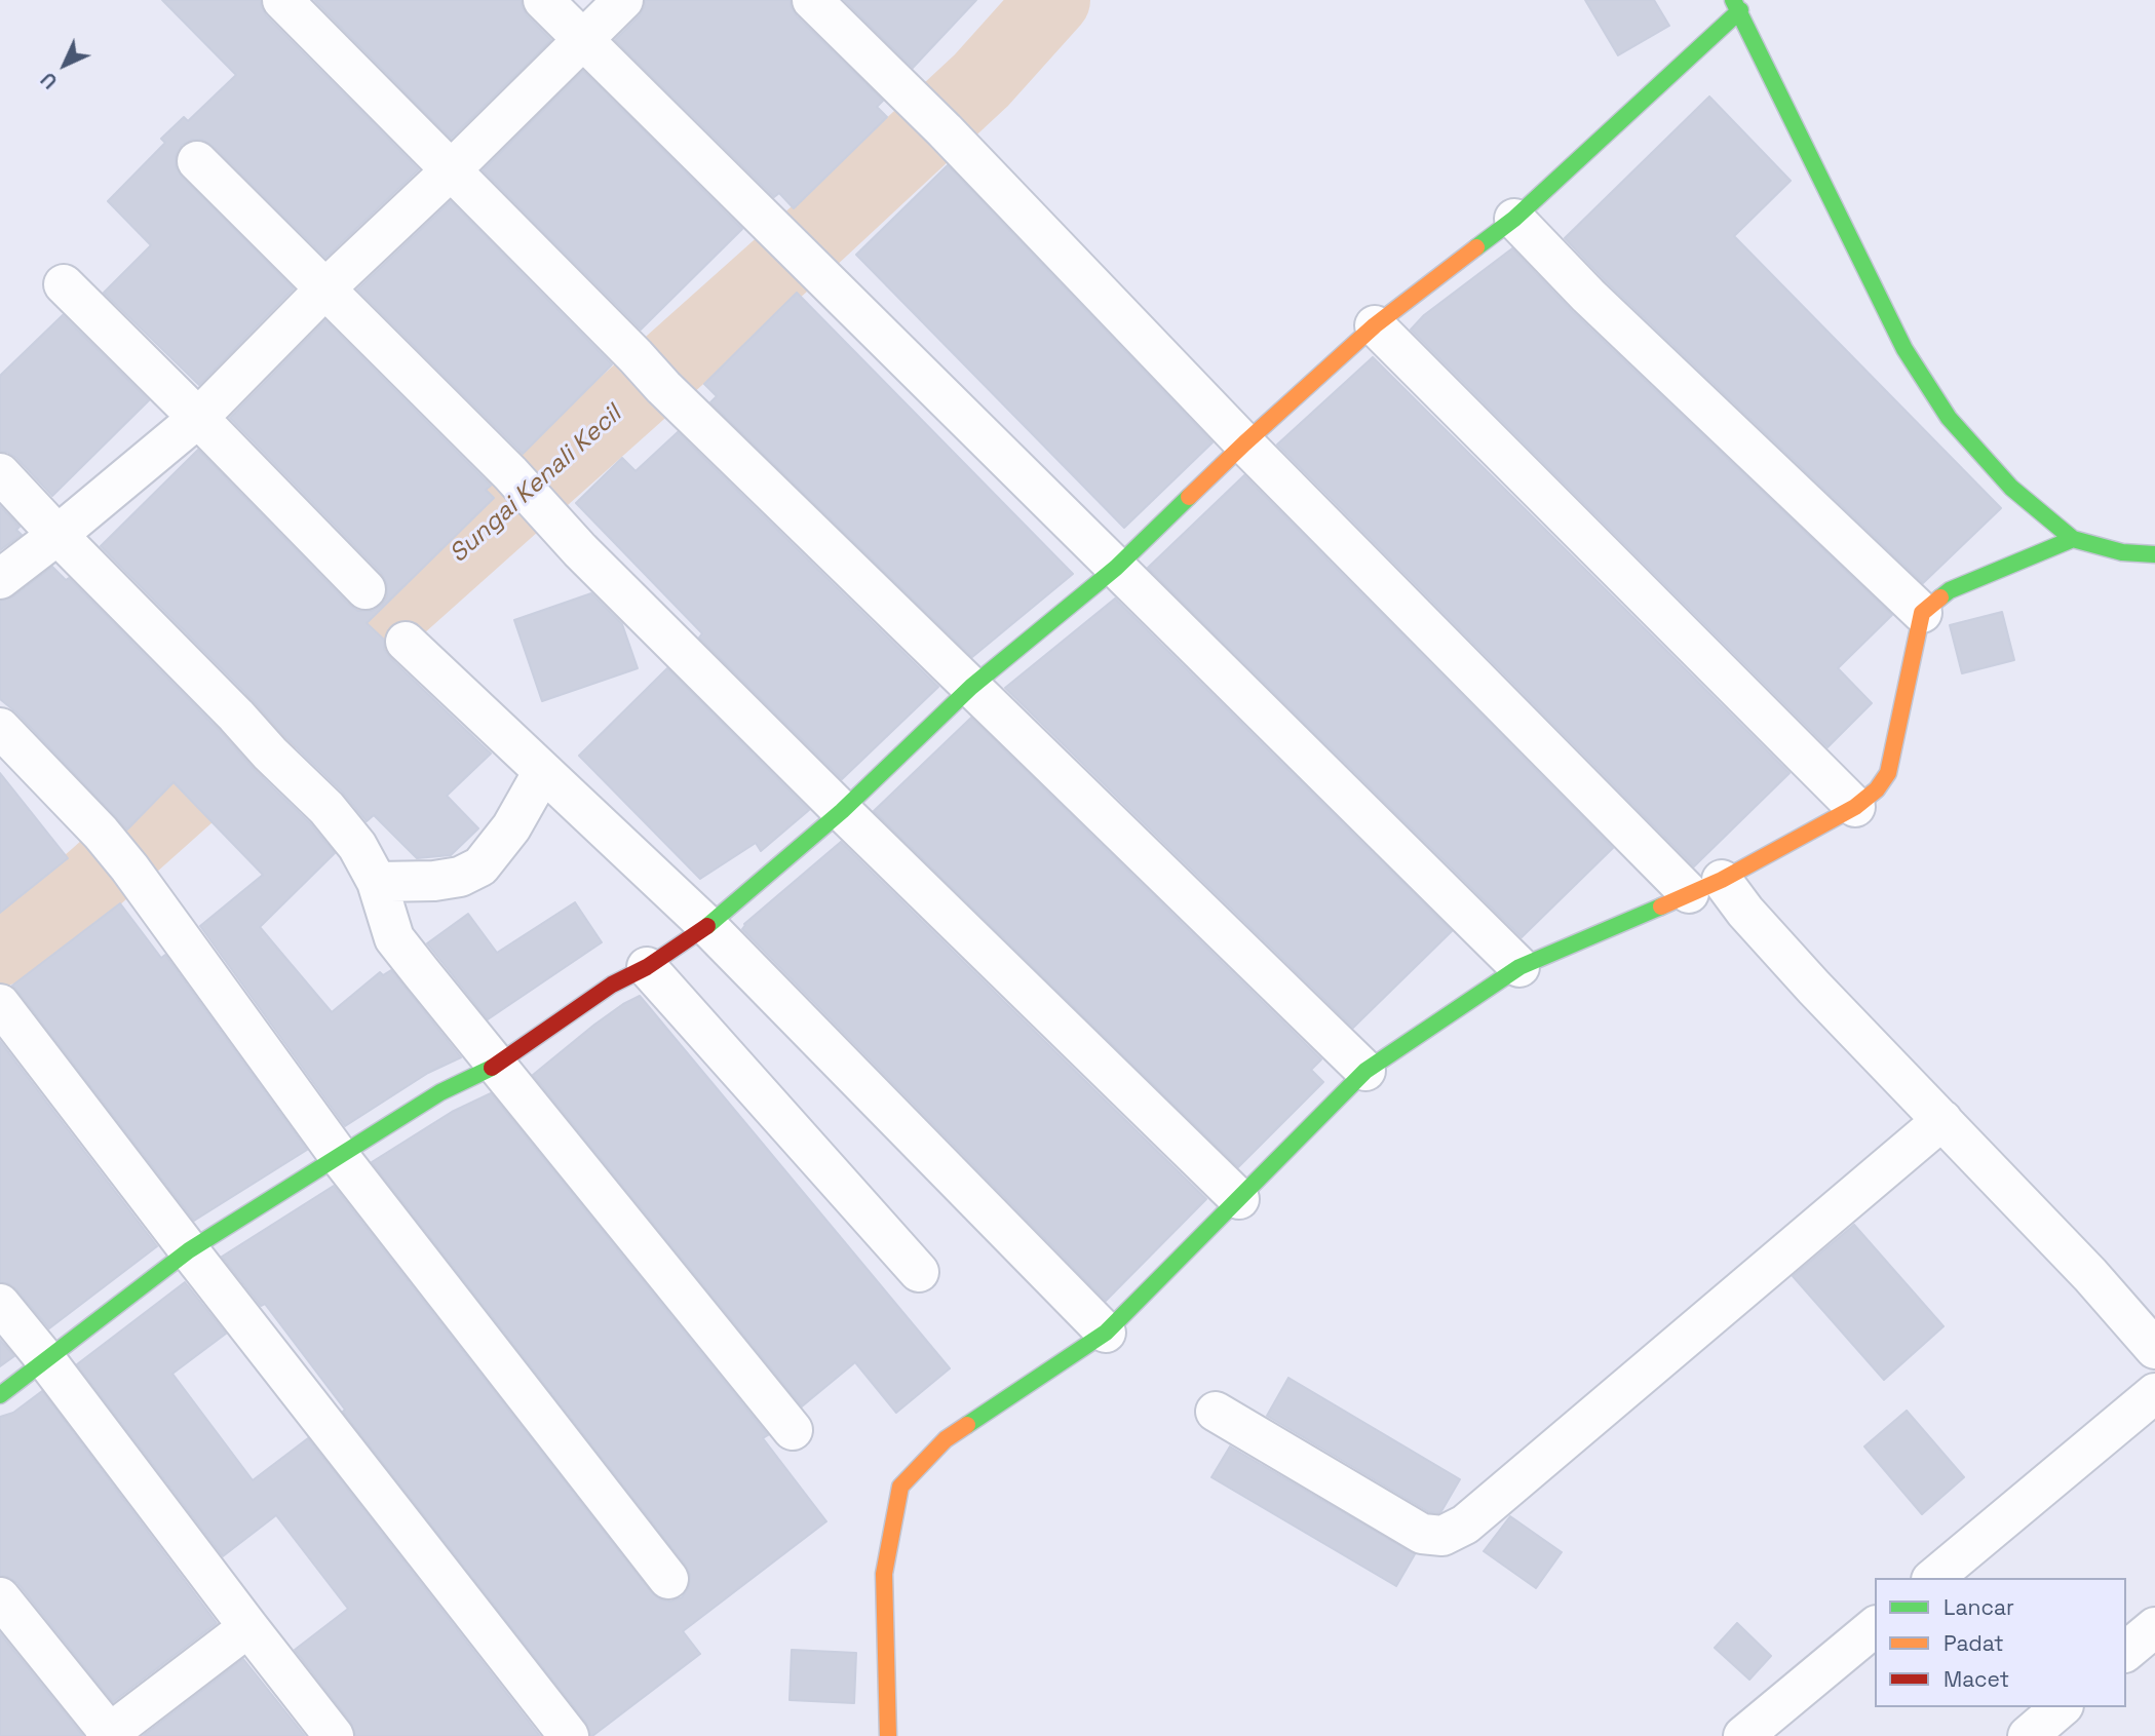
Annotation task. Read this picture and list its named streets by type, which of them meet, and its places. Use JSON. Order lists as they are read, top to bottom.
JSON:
{
  "water": ["Sungai Kenali Kecil"],
  "legend": ["Lancar", "Padat", "Macet"],
  "north": "bottom left"
}
